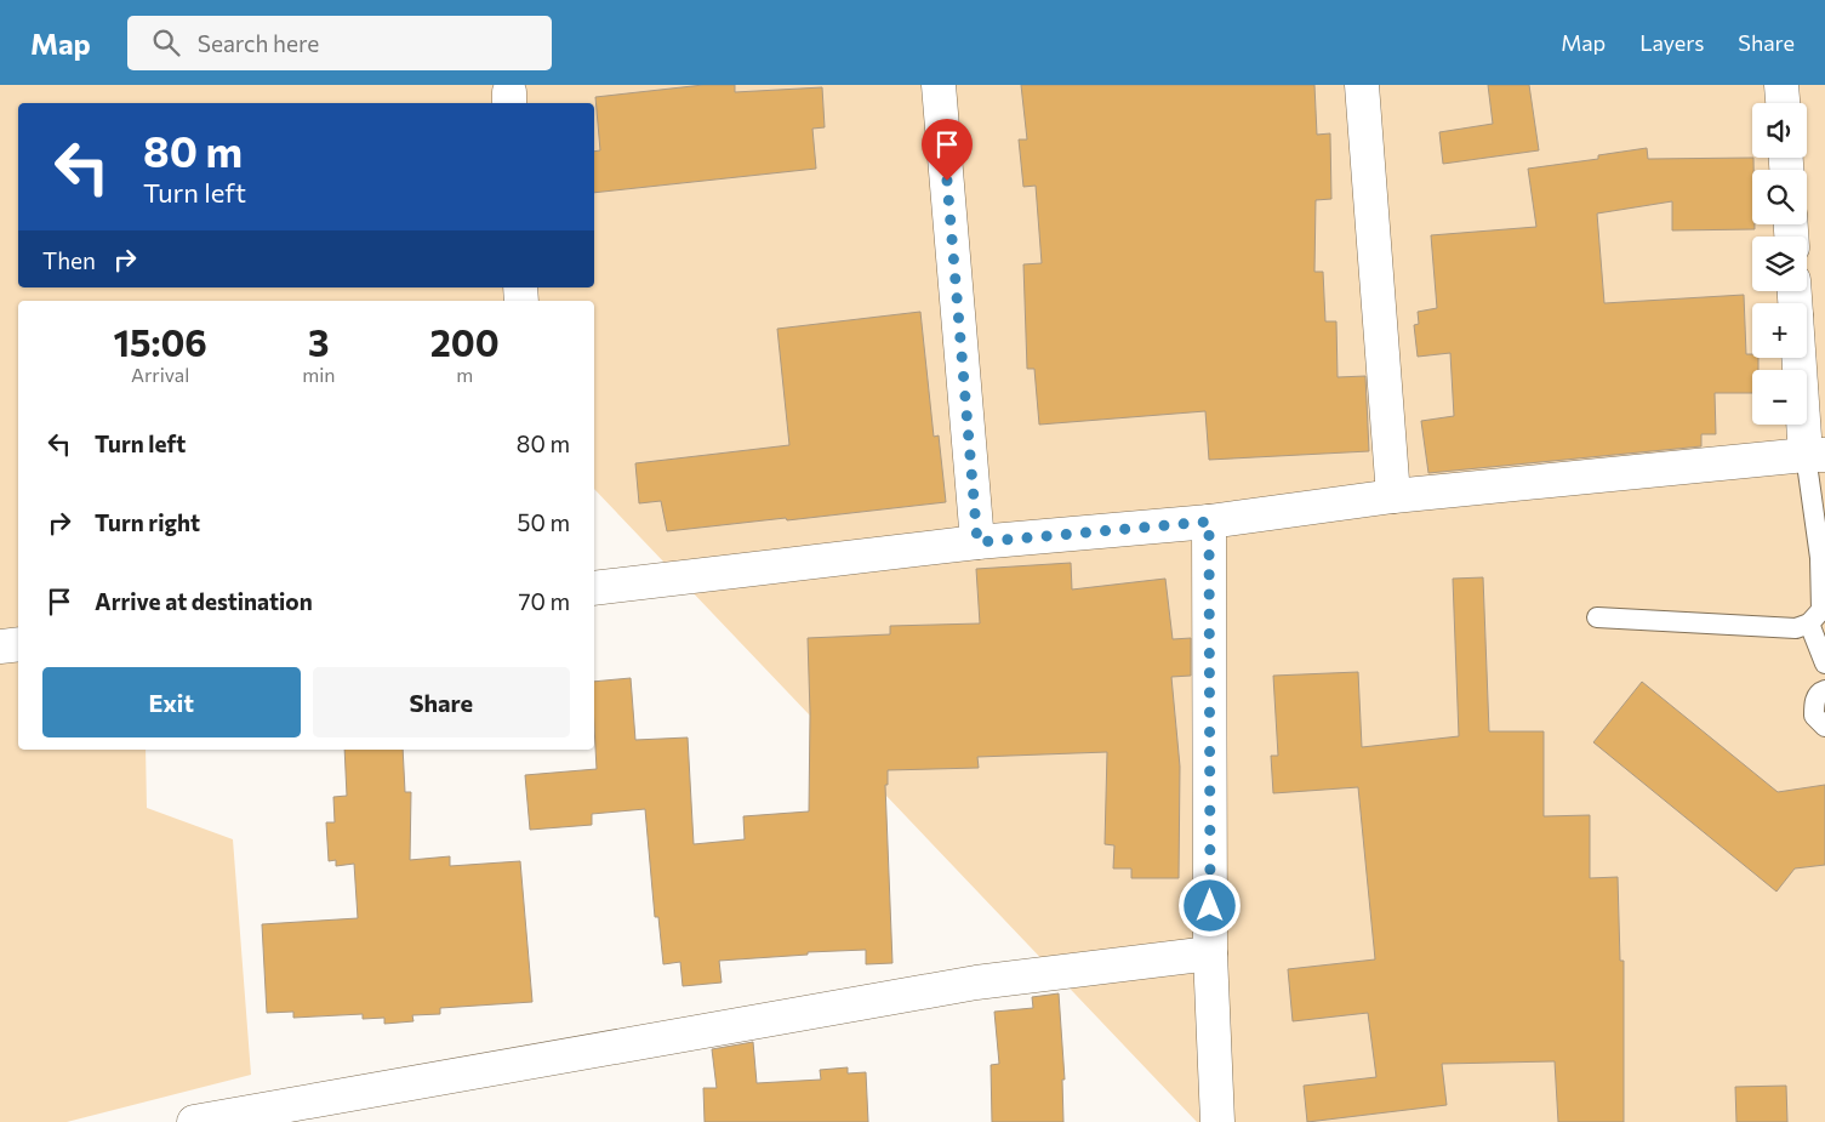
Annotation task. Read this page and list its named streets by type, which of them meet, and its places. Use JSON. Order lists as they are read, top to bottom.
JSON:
{
  "page": {
    "header": "Map",
    "search": "Search here",
    "nav": ["Map", "Layers", "Share"],
    "map_buttons": ["+", "−"],
    "turn": ["80 m", "Turn left"],
    "then": "Then",
    "eta": [
      "15:06",
      "Arrival",
      "3",
      "min",
      "200",
      "m"
    ],
    "list": [
      {
        "name": "Turn left",
        "value": "80 m"
      },
      {
        "name": "Turn right",
        "value": "50 m"
      },
      {
        "name": "Arrive at destination",
        "value": "70 m"
      }
    ],
    "buttons": ["Exit", "Share"]
  }
}
